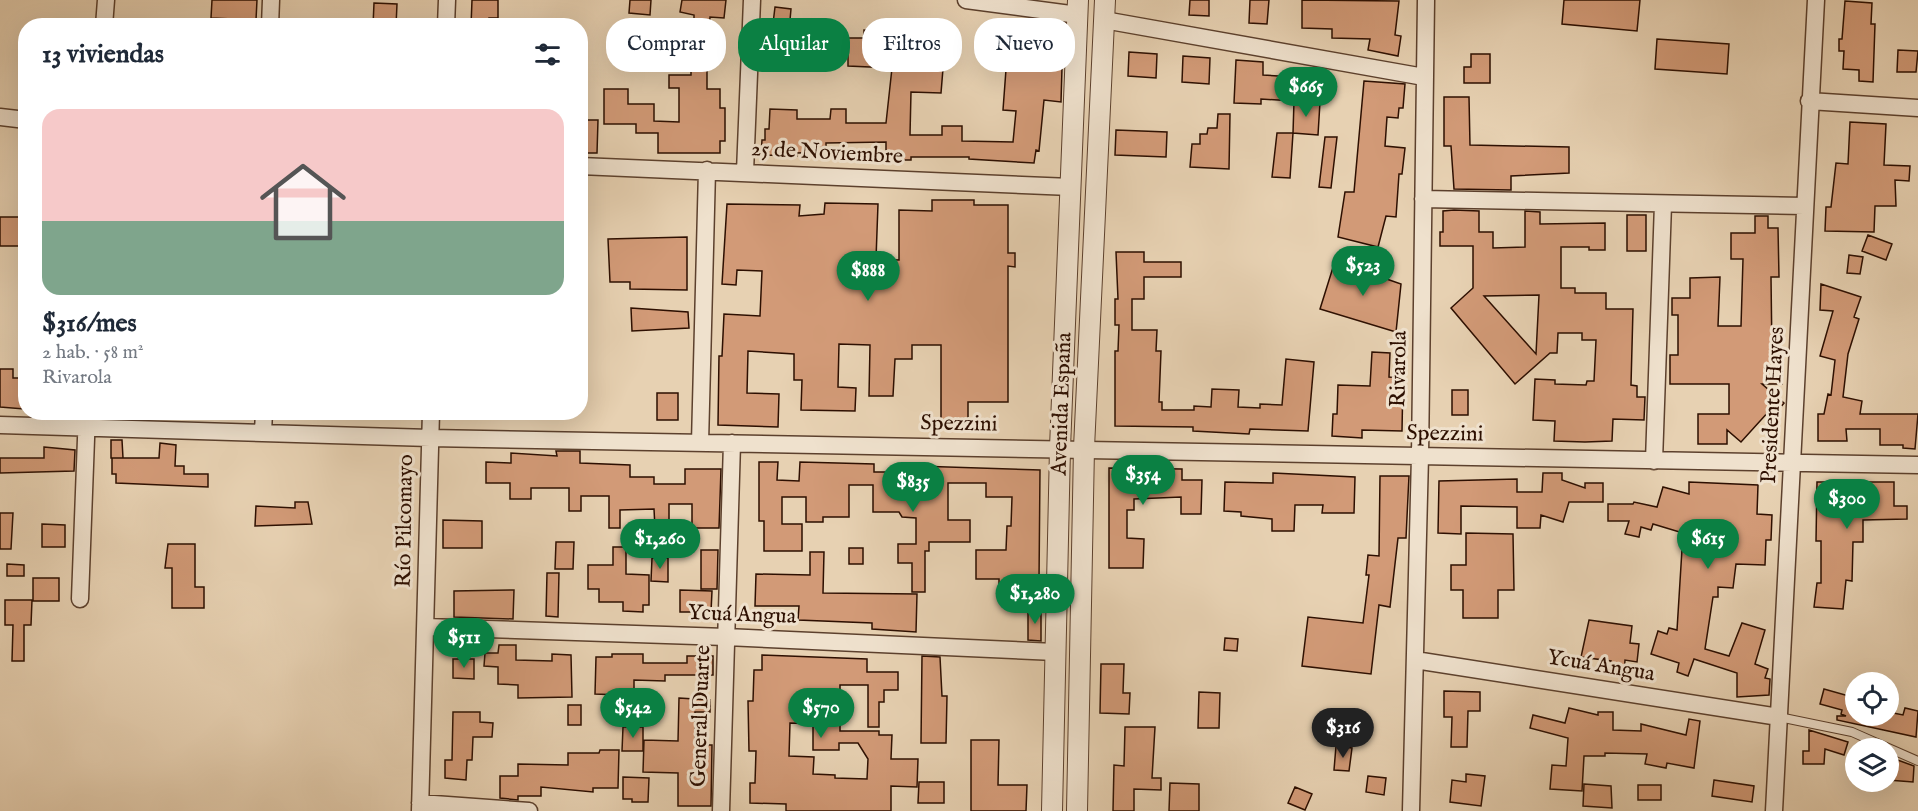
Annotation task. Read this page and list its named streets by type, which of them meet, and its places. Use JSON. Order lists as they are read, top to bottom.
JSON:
{
  "streets": {
    "street": [
      "25 de Noviembre",
      "Rivarola",
      "Avenida España",
      "Presidente Hayes",
      "Spezzini",
      "Río Pilcomayo",
      "Ycuá Angua",
      "General Duarte"
    ]
  },
  "crossings": [
    ["25 de Noviembre", "Avenida España"],
    ["Rivarola", "Spezzini"],
    ["Rivarola", "Ycuá Angua"],
    ["Avenida España", "Spezzini"],
    ["Avenida España", "Ycuá Angua"],
    ["Presidente Hayes", "Spezzini"],
    ["Presidente Hayes", "Ycuá Angua"],
    ["Spezzini", "Río Pilcomayo"],
    ["Spezzini", "General Duarte"],
    ["Río Pilcomayo", "Ycuá Angua"],
    ["Ycuá Angua", "General Duarte"]
  ],
  "page": {
    "chip": [
      "Comprar",
      "Alquilar",
      "Filtros",
      "Nuevo"
    ],
    "heading": "13 viviendas",
    "price": [
      "$665",
      "$523",
      "$888",
      "$354",
      "$835",
      "$300",
      "$1,260",
      "$615",
      "$1,280",
      "$511",
      "$542",
      "$570",
      "$316"
    ],
    "list": [
      {
        "name": "$316/mes",
        "note": "2 hab. · 58 m² · Rivarola"
      }
    ]
  }
}
